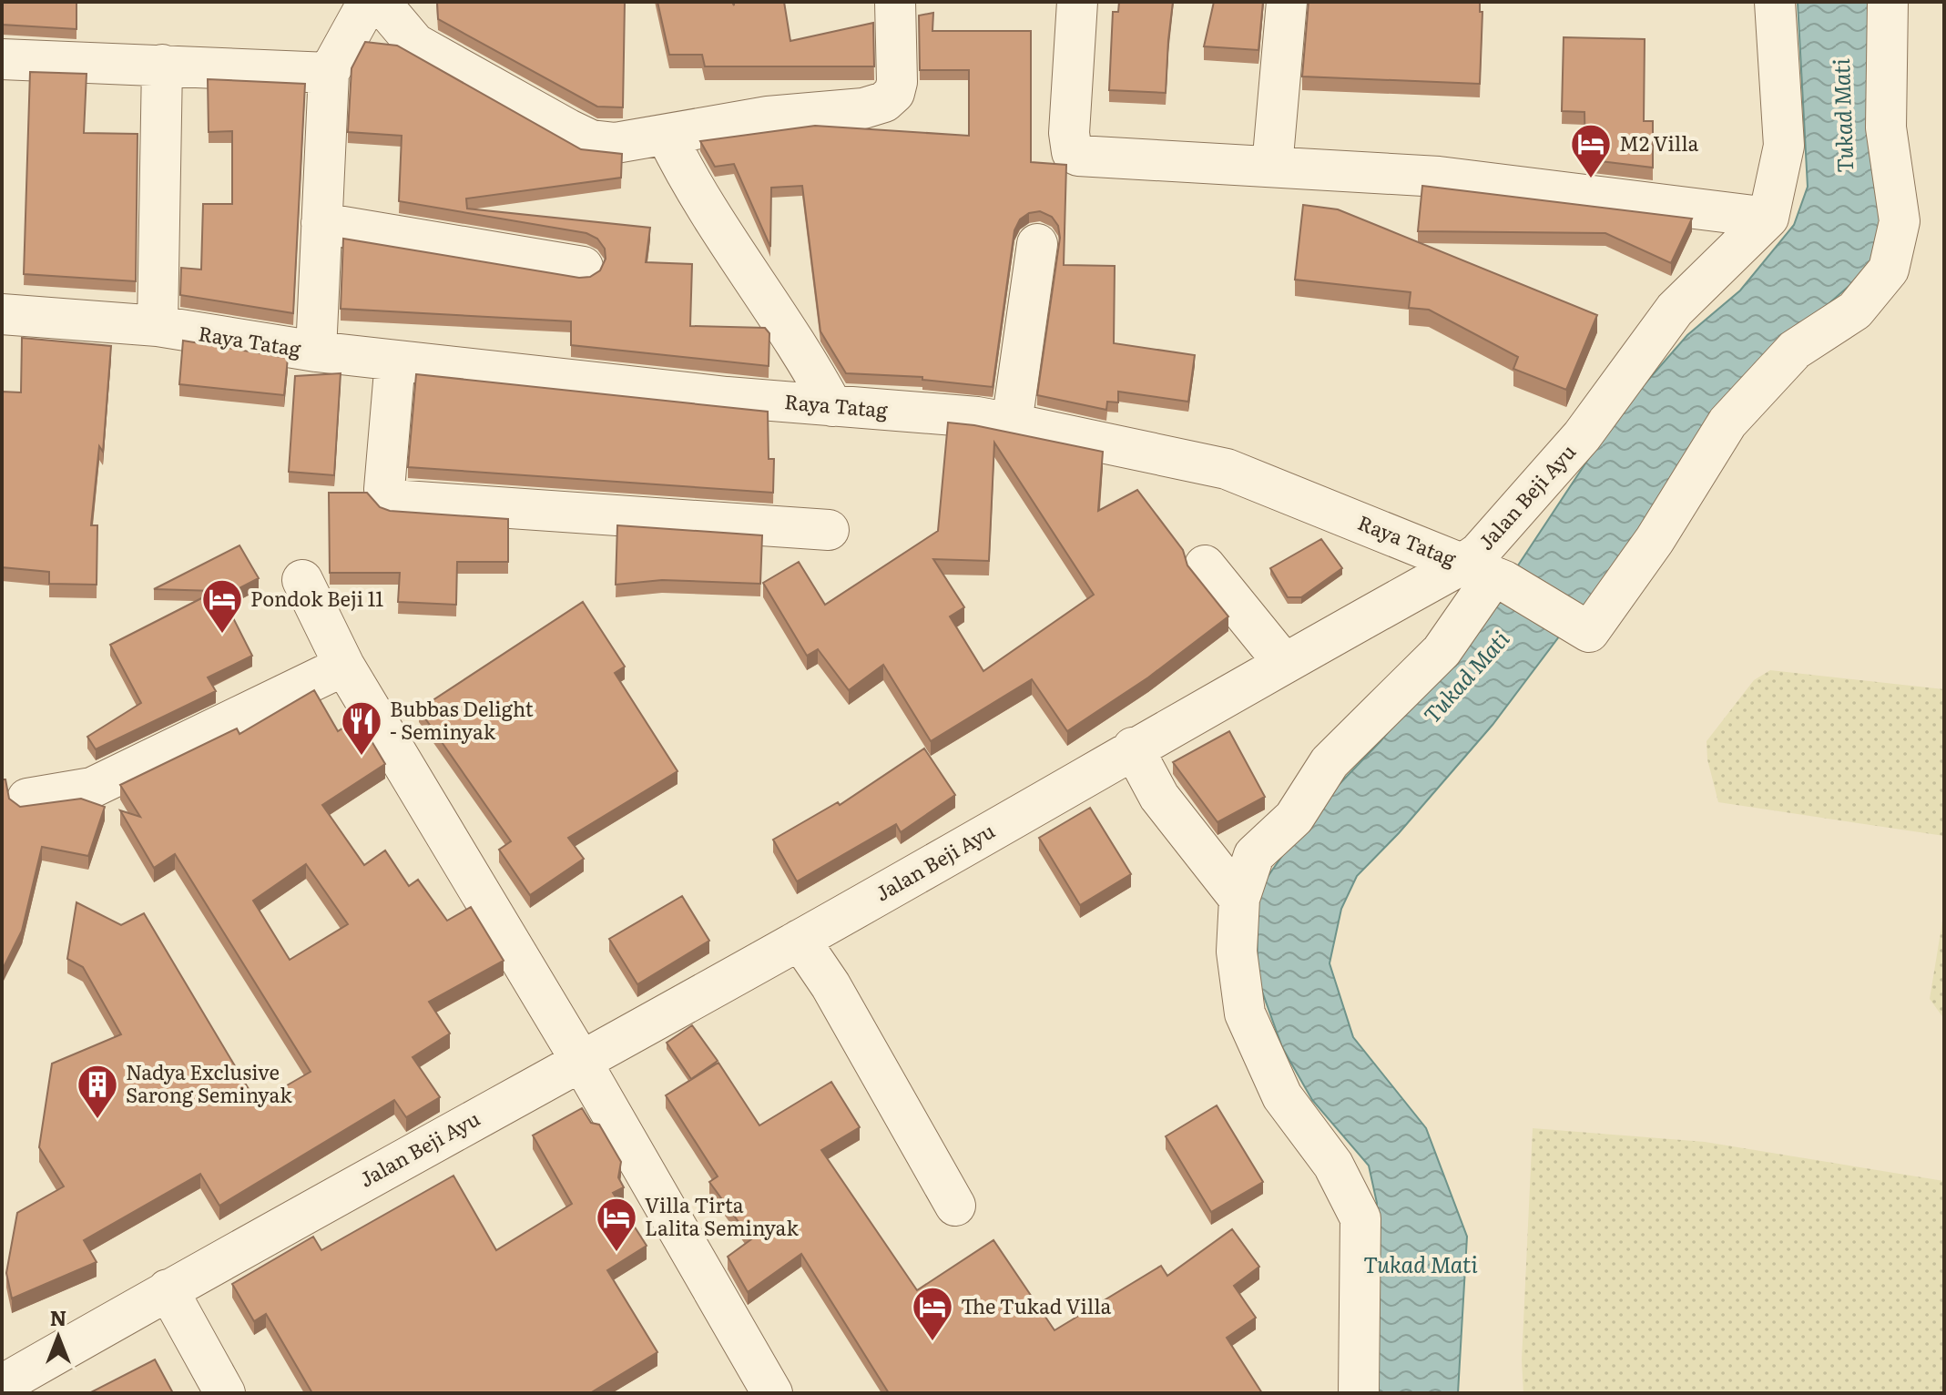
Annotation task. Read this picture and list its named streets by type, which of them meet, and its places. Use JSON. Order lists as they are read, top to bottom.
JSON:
{
  "streets": {
    "street": ["Raya Tatag", "Jalan Beji Ayu"]
  },
  "crossings": [
    ["Raya Tatag", "Jalan Beji Ayu"]
  ],
  "water": ["Tukad Mati"],
  "places": {
    "hotel": [
      "M2 Villa",
      "Pondok Beji 11",
      "Villa Tirta Lalita Seminyak",
      "The Tukad Villa"
    ],
    "restaurant": ["Bubbas Delight - Seminyak"],
    "building": ["Nadya Exclusive Sarong Seminyak"]
  },
  "north": "top"
}
